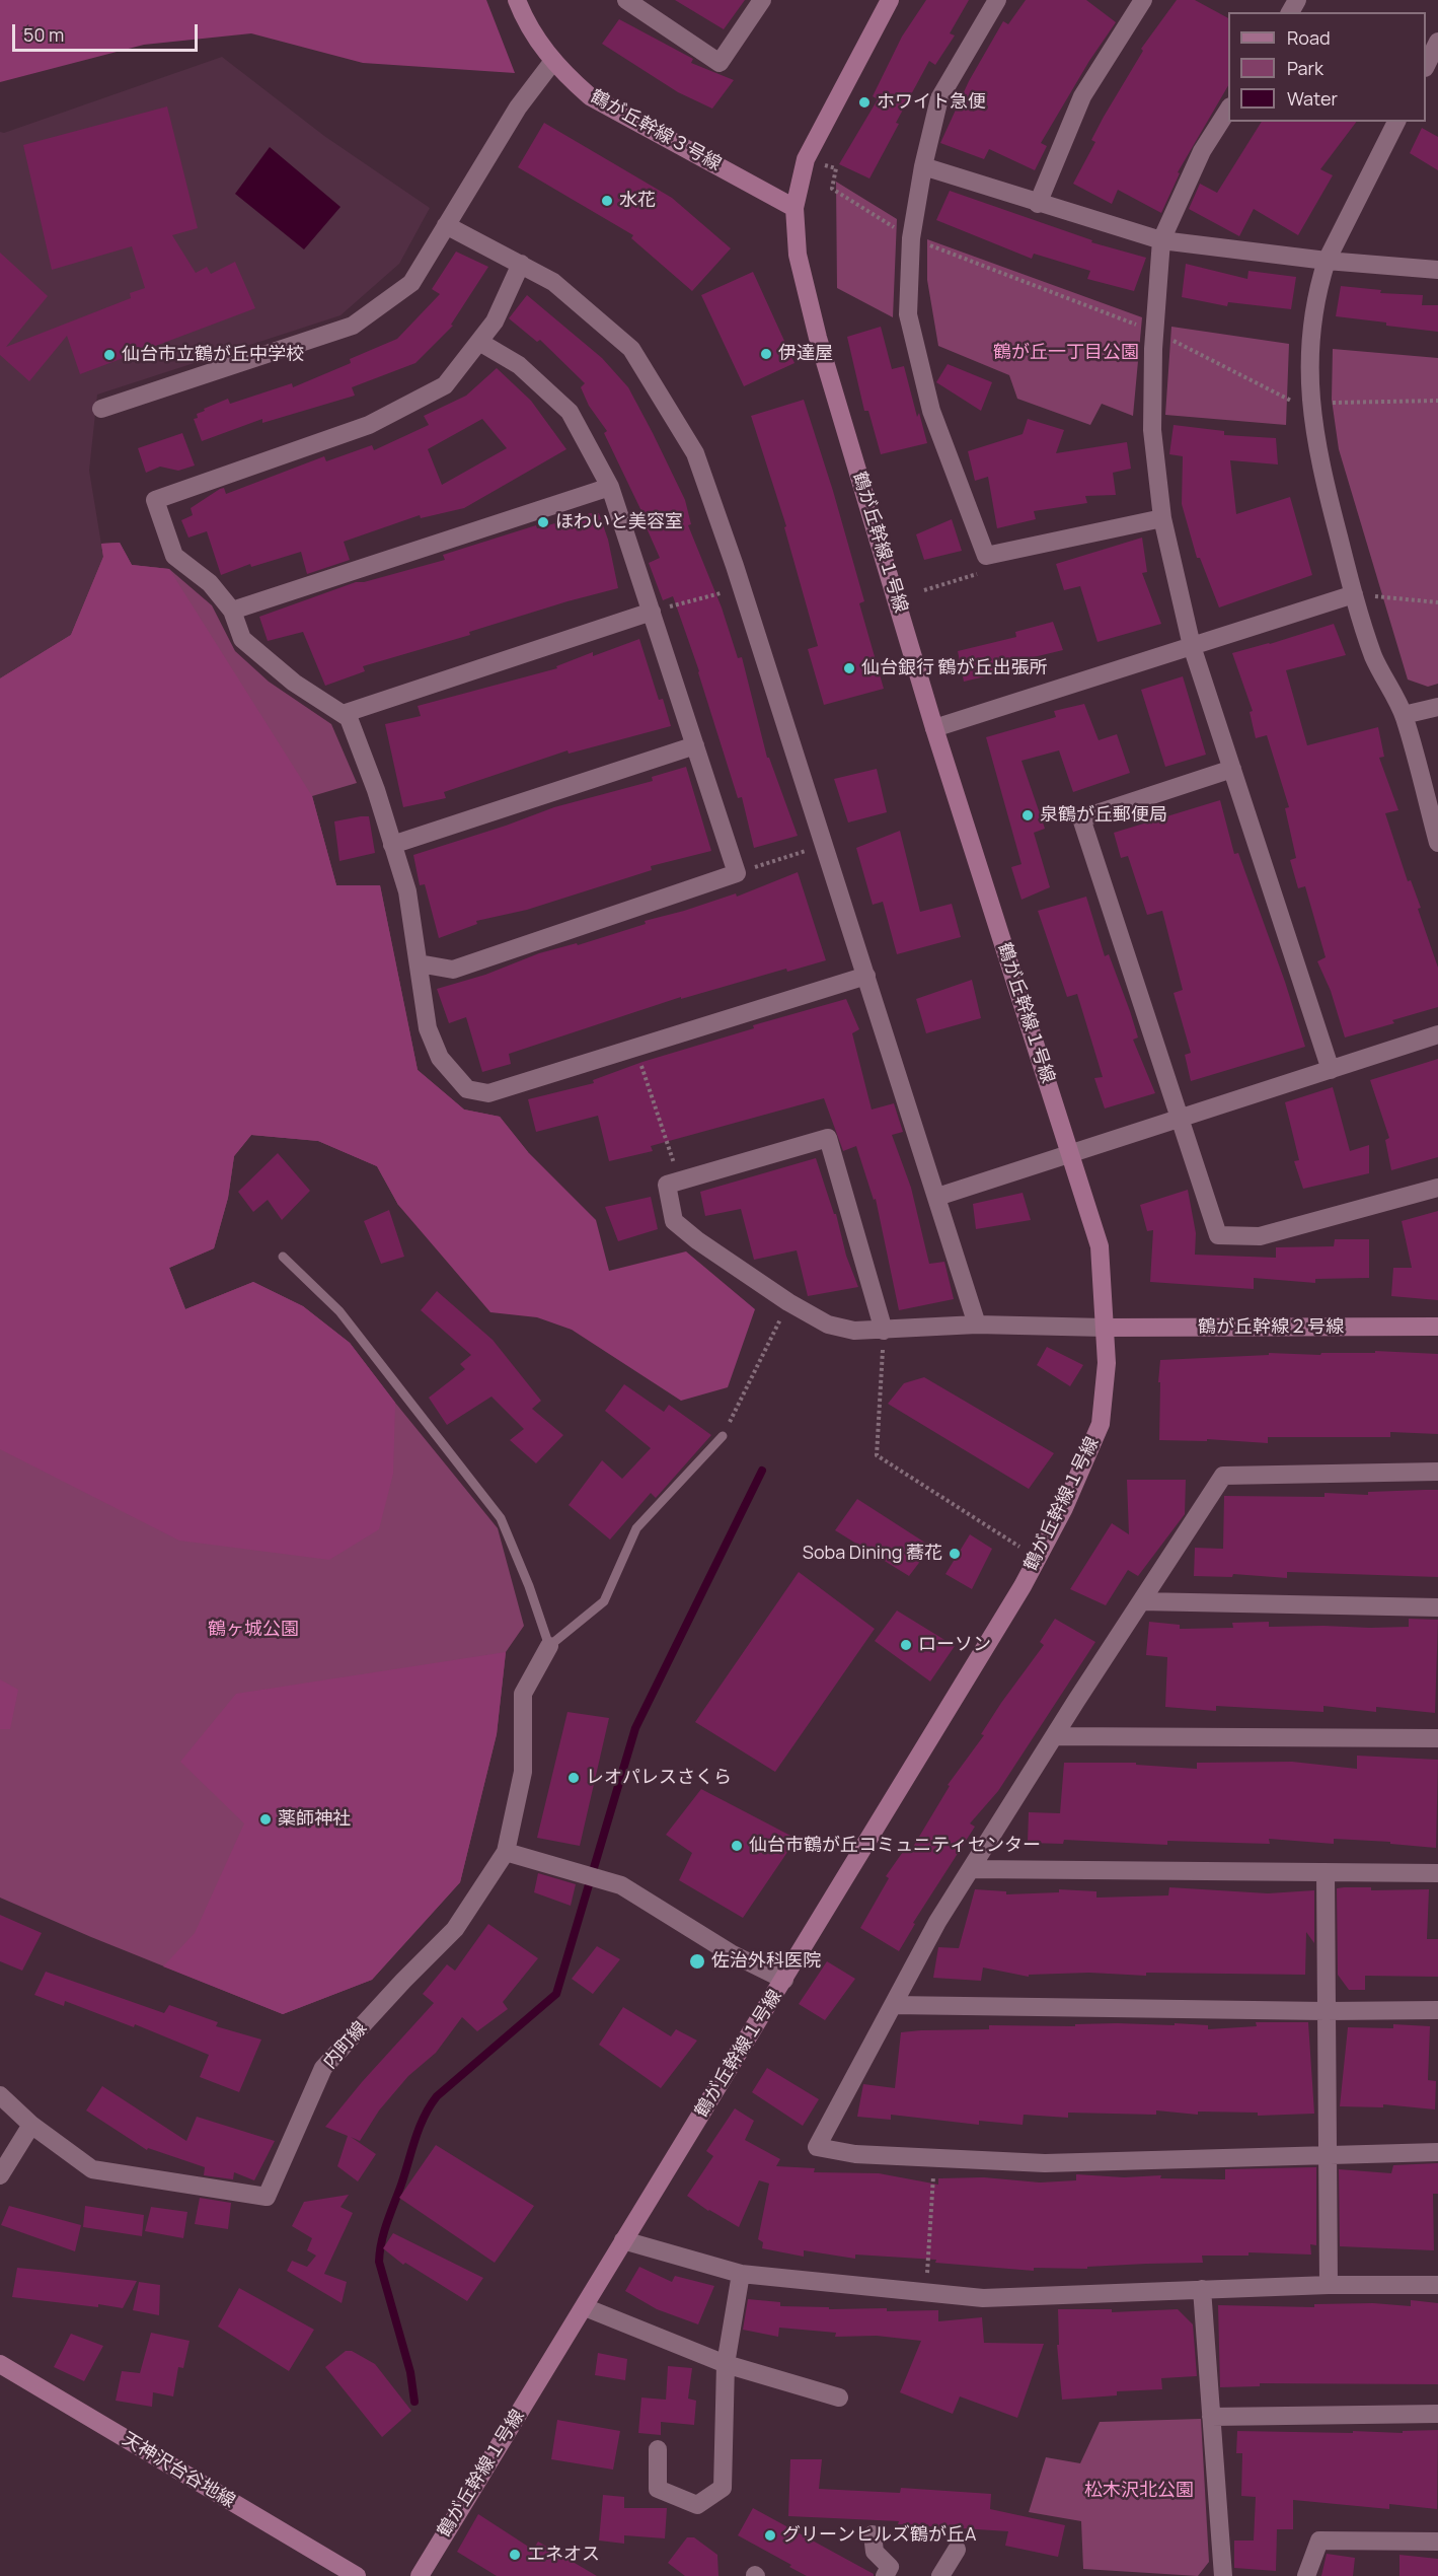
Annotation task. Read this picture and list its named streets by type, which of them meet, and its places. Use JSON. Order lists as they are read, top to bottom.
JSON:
{
  "streets": {
    "street": [
      "鶴が丘幹線３号線",
      "鶴が丘幹線１号線",
      "鶴が丘幹線２号線",
      "内町線",
      "天神沢台谷地線"
    ]
  },
  "crossings": [
    ["鶴が丘幹線３号線", "鶴が丘幹線１号線"],
    ["鶴が丘幹線１号線", "鶴が丘幹線２号線"]
  ],
  "parks": ["鶴が丘一丁目公園", "鶴ヶ城公園", "松木沢北公園"],
  "places": [
    "ホワイト急便",
    "水花",
    "伊達屋",
    "仙台市立鶴が丘中学校",
    "ほわいと美容室",
    "仙台銀行 鶴が丘出張所",
    "泉鶴が丘郵便局",
    "Soba Dining 蕎花",
    "ローソン",
    "レオパレスさくら",
    "薬師神社",
    "仙台市鶴が丘コミュニティセンター",
    "佐治外科医院",
    "グリーンヒルズ鶴が丘A",
    "エネオス"
  ],
  "legend": ["Road", "Park", "Water"],
  "scale_bar": "50 m"
}
